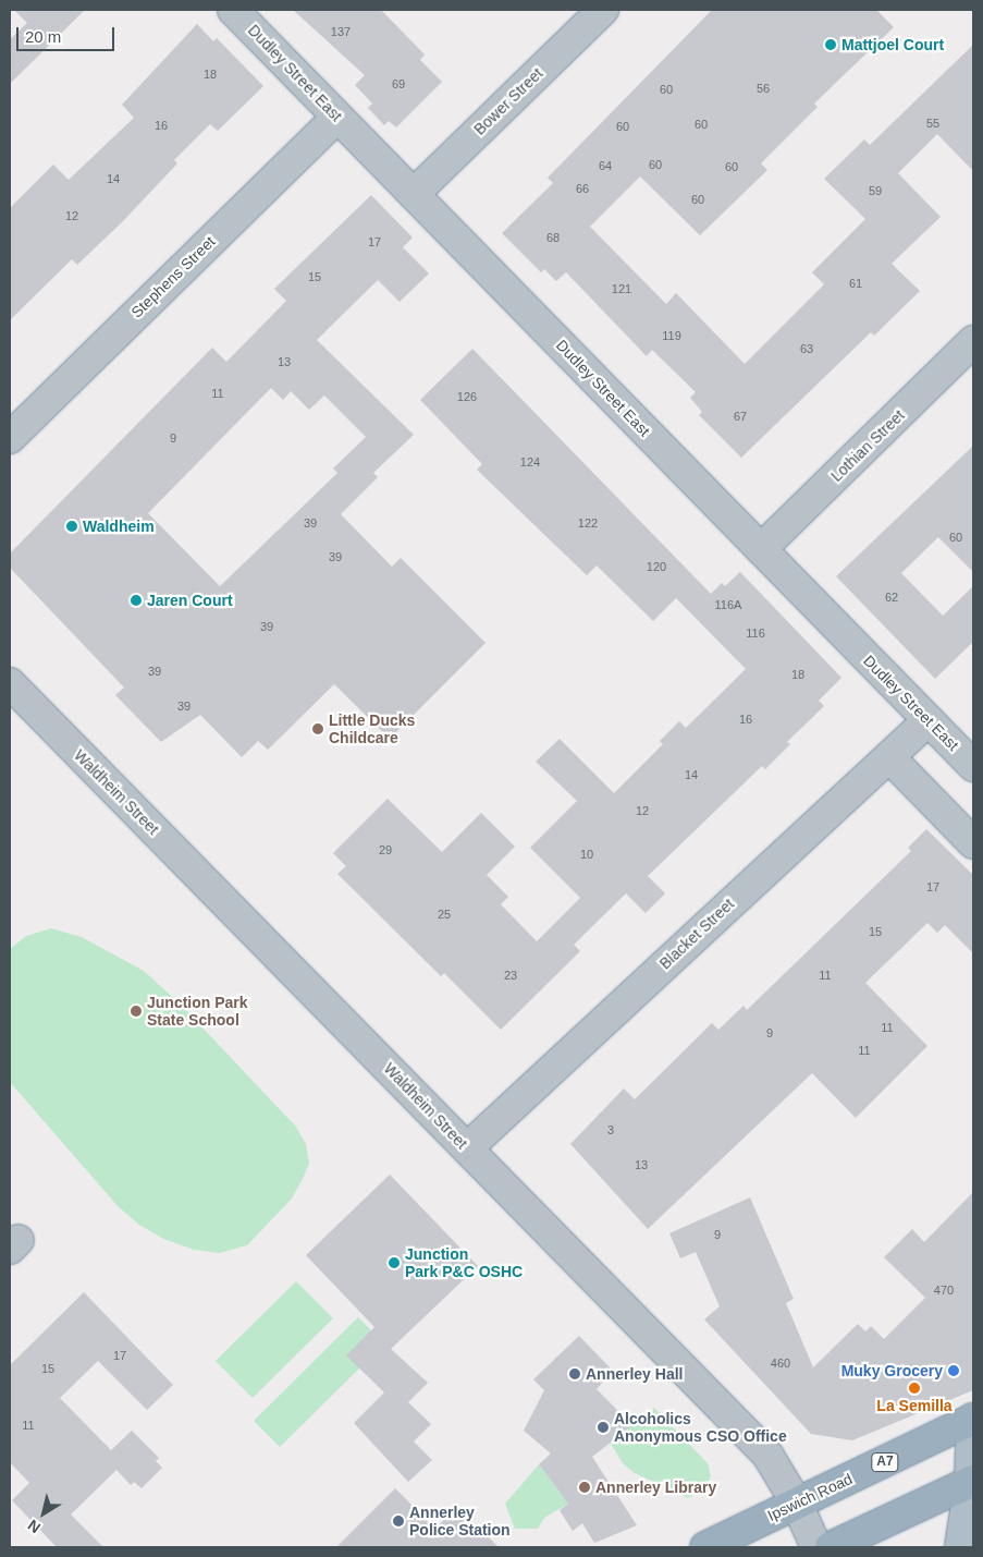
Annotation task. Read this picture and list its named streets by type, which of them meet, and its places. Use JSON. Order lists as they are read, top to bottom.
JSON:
{
  "streets": {
    "highway": ["A7", "Ipswich Road"],
    "street": [
      "Dudley Street East",
      "Bower Street",
      "Stephens Street",
      "Lothian Street",
      "Waldheim Street",
      "Blacket Street"
    ]
  },
  "crossings": [
    ["Dudley Street East", "Bower Street"],
    ["Dudley Street East", "Stephens Street"],
    ["Dudley Street East", "Lothian Street"],
    ["Dudley Street East", "Blacket Street"],
    ["Waldheim Street", "Blacket Street"],
    ["Waldheim Street", "Ipswich Road"]
  ],
  "places": [
    "Mattjoel Court",
    "Waldheim",
    "Jaren Court",
    "Little Ducks Childcare",
    "Junction Park State School",
    "Junction Park P&C OSHC",
    "Muky Grocery",
    "Annerley Hall",
    "La Semilla",
    "Alcoholics Anonymous CSO Office",
    "Annerley Library",
    "Annerley Police Station"
  ],
  "house_numbers": [
    "137",
    "18",
    "69",
    "56",
    "60",
    "55",
    "60",
    "16",
    "60",
    "60",
    "64",
    "60",
    "14",
    "66",
    "59",
    "60",
    "12",
    "68",
    "17",
    "15",
    "61",
    "121",
    "119",
    "63",
    "13",
    "11",
    "126",
    "67",
    "9",
    "124",
    "39",
    "122",
    "60",
    "39",
    "120",
    "62",
    "116A",
    "39",
    "116",
    "39",
    "18",
    "39",
    "16",
    "14",
    "12",
    "29",
    "10",
    "17",
    "25",
    "15",
    "23",
    "11",
    "11",
    "9",
    "11",
    "3",
    "13",
    "9",
    "470",
    "17",
    "460",
    "15",
    "11"
  ],
  "scale_bar": "20 m",
  "north": "bottom left"
}
